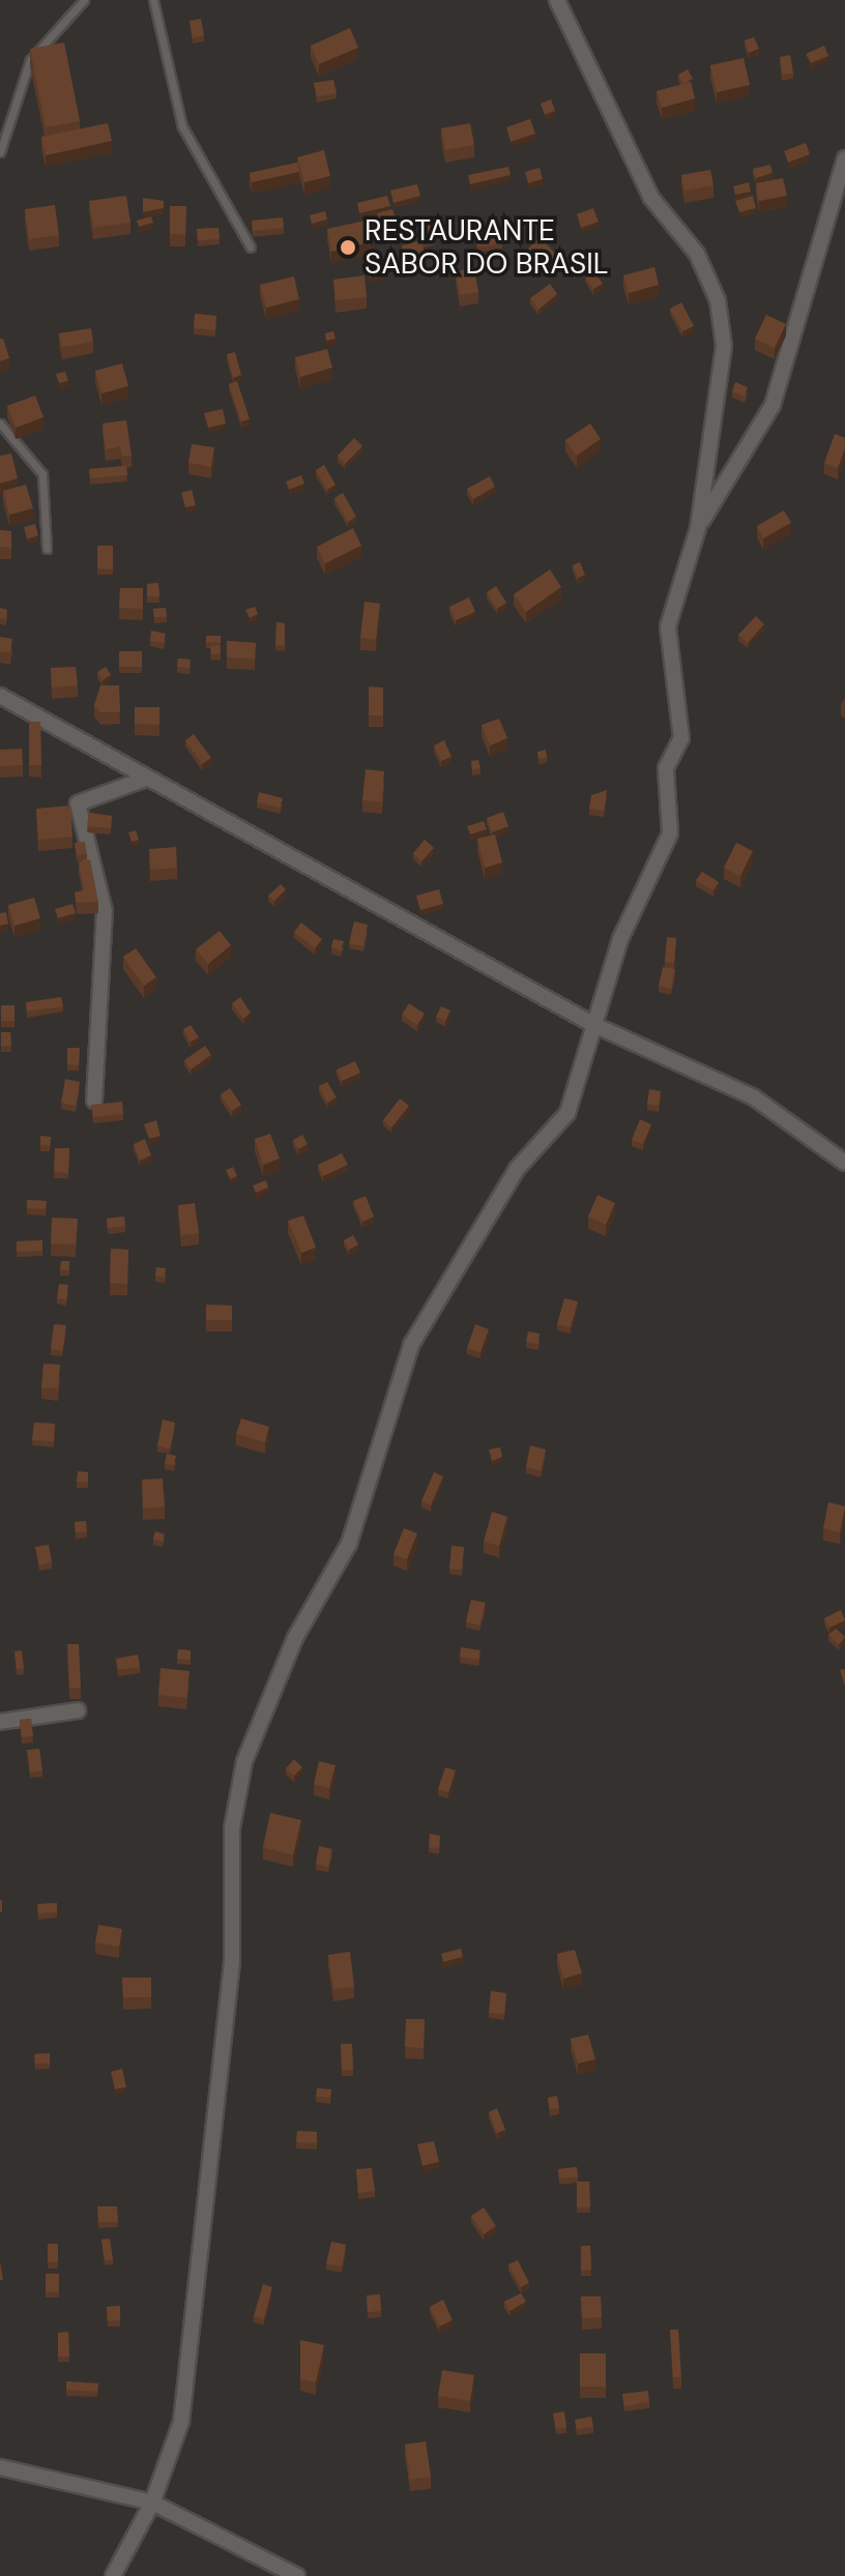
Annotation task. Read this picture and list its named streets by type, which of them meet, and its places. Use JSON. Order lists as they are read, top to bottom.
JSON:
{
  "places": ["RESTAURANTE SABOR DO BRASIL"]
}
